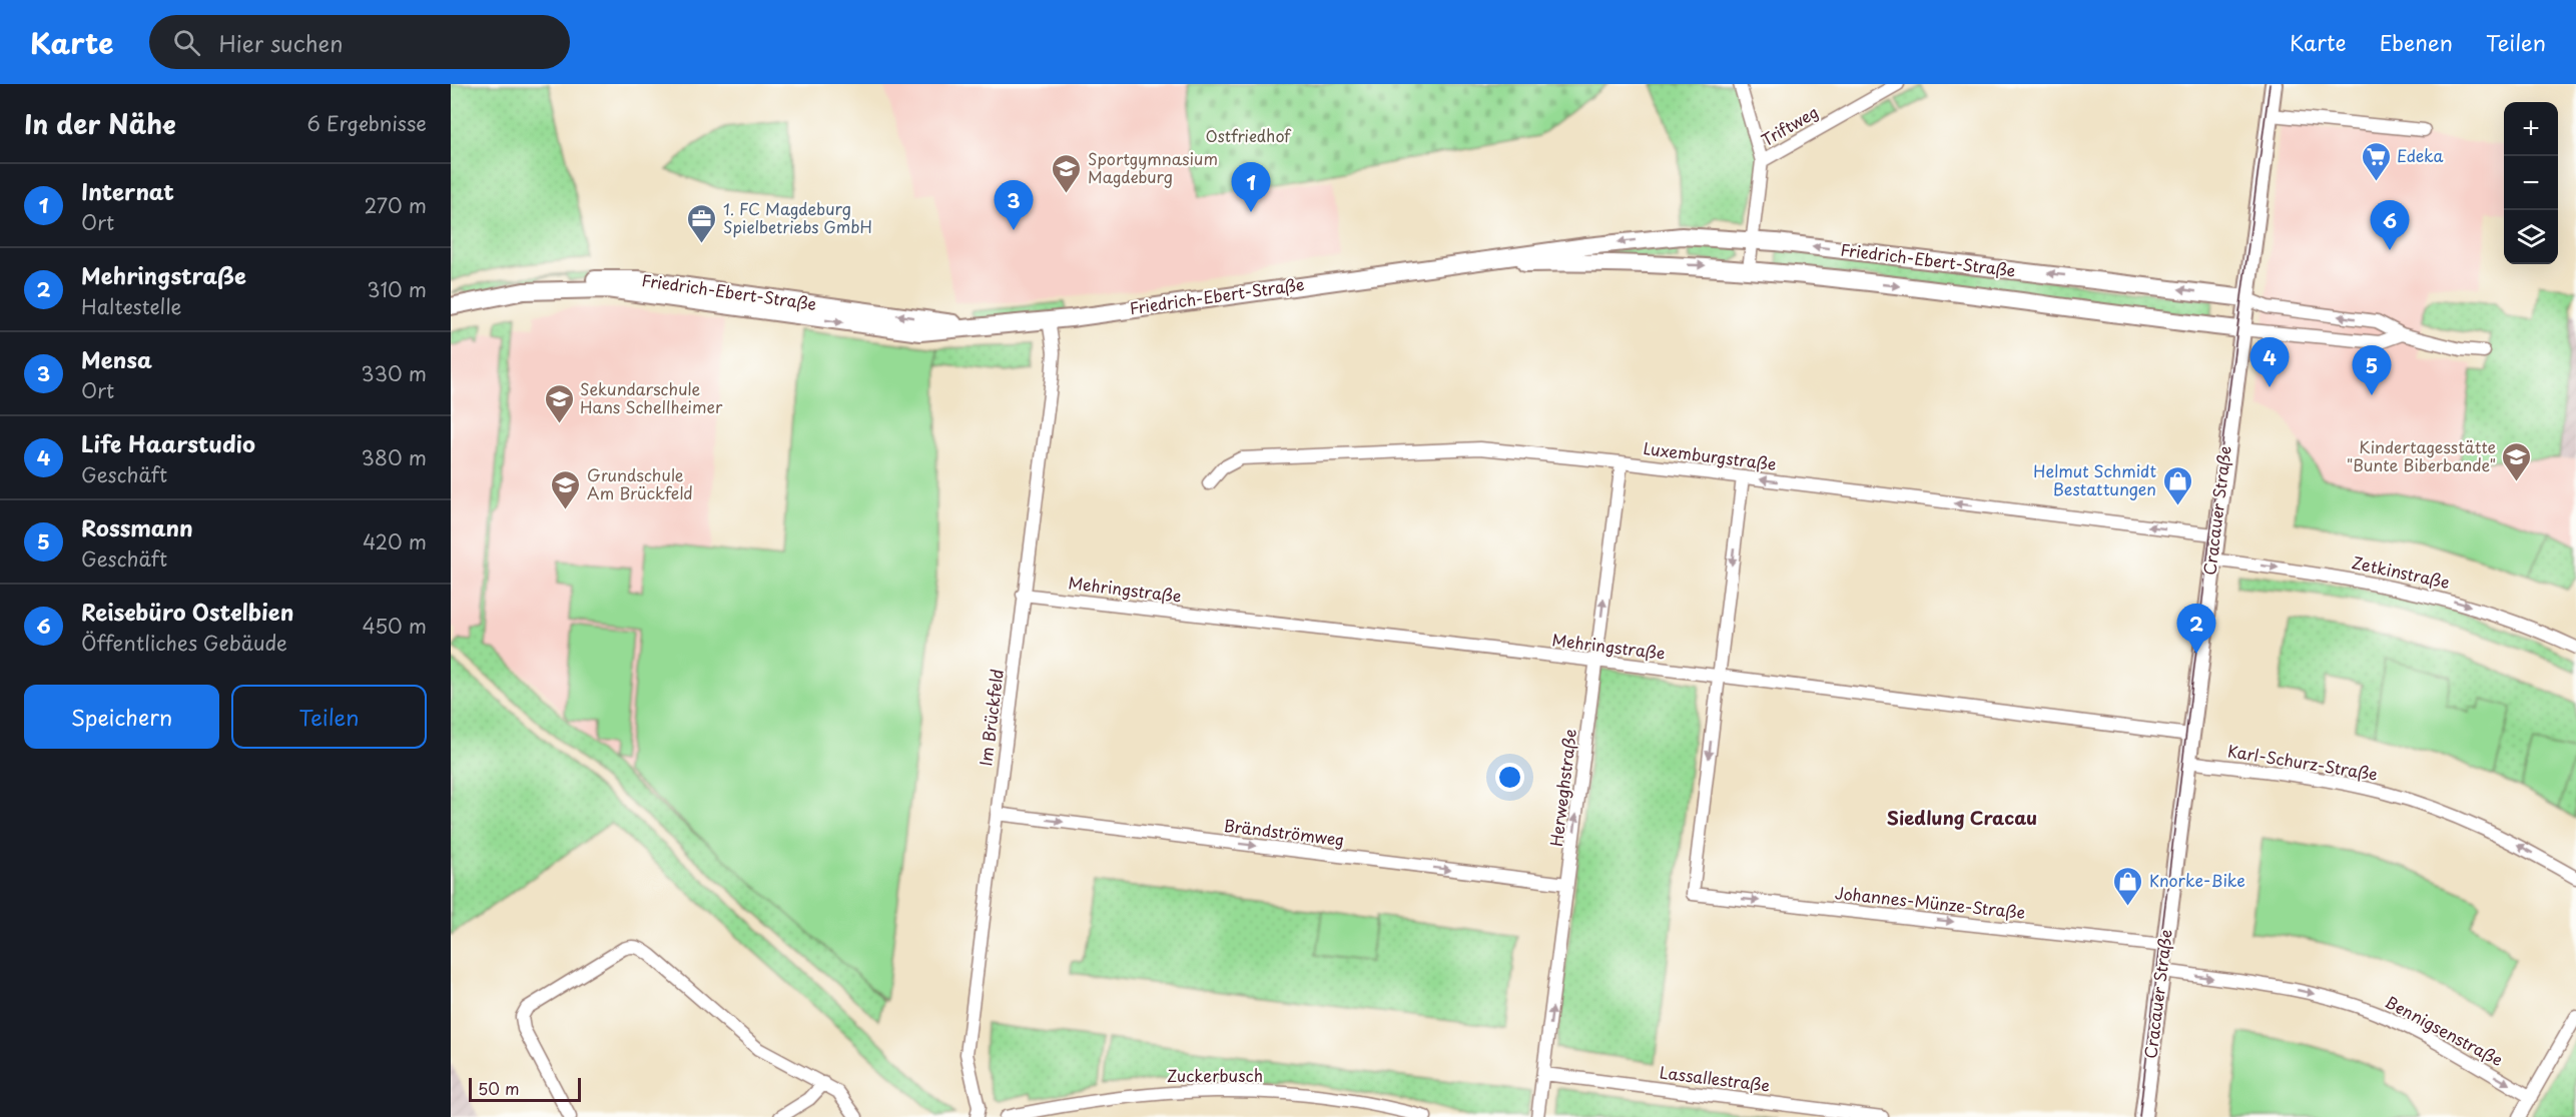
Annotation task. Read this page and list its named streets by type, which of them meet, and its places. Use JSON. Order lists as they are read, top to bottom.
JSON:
{
  "streets": {
    "street": [
      "Triftweg",
      "Friedrich-Ebert-Straße",
      "Luxemburgstraße",
      "Cracauer Straße",
      "Zetkinstraße",
      "Mehringstraße",
      "Im Brückfeld",
      "Karl-Schurz-Straße",
      "Herweghstraße",
      "Brändströmweg",
      "Johannes-Münze-Straße",
      "Bennigsenstraße",
      "Zuckerbusch",
      "Lassallestraße"
    ]
  },
  "crossings": [
    ["Friedrich-Ebert-Straße", "Cracauer Straße"],
    ["Friedrich-Ebert-Straße", "Im Brückfeld"],
    ["Luxemburgstraße", "Cracauer Straße"],
    ["Luxemburgstraße", "Herweghstraße"],
    ["Cracauer Straße", "Zetkinstraße"],
    ["Cracauer Straße", "Mehringstraße"],
    ["Cracauer Straße", "Karl-Schurz-Straße"],
    ["Cracauer Straße", "Johannes-Münze-Straße"],
    ["Cracauer Straße", "Bennigsenstraße"],
    ["Mehringstraße", "Im Brückfeld"],
    ["Mehringstraße", "Herweghstraße"],
    ["Mehringstraße", "Johannes-Münze-Straße"],
    ["Im Brückfeld", "Brändströmweg"],
    ["Herweghstraße", "Brändströmweg"],
    ["Herweghstraße", "Lassallestraße"]
  ],
  "one_way": [
    "Luxemburgstraße",
    "Zetkinstraße",
    "Karl-Schurz-Straße",
    "Herweghstraße",
    "Brändströmweg",
    "Bennigsenstraße"
  ],
  "districts": ["Siedlung Cracau"],
  "parks": ["Ostfriedhof"],
  "places": {
    "supermarket": ["Edeka"],
    "school or university": [
      "Sportgymnasium Magdeburg",
      "Sekundarschule Hans Schellheimer",
      "Kindertagesstätte \"Bunte Biberbande\"",
      "Grundschule Am Brückfeld"
    ],
    "office": ["1. FC Magdeburg Spielbetriebs GmbH"],
    "shop": ["Helmut Schmidt Bestattungen", "Knorke-Bike"]
  },
  "scale_bar": "50 m",
  "page": {
    "header": "Karte",
    "search": "Hier suchen",
    "nav": ["Karte", "Ebenen", "Teilen"],
    "heading": ["In der Nähe", "6 Ergebnisse"],
    "map_buttons": ["+", "−"],
    "list": [
      {
        "mark": "1",
        "name": "Internat",
        "note": "Ort",
        "value": "270 m"
      },
      {
        "mark": "2",
        "name": "Mehringstraße",
        "note": "Haltestelle",
        "value": "310 m"
      },
      {
        "mark": "3",
        "name": "Mensa",
        "note": "Ort",
        "value": "330 m"
      },
      {
        "mark": "4",
        "name": "Life Haarstudio",
        "note": "Geschäft",
        "value": "380 m"
      },
      {
        "mark": "5",
        "name": "Rossmann",
        "note": "Geschäft",
        "value": "420 m"
      },
      {
        "mark": "6",
        "name": "Reisebüro Ostelbien",
        "note": "Öffentliches Gebäude",
        "value": "450 m"
      }
    ],
    "pins": [
      "1",
      "3",
      "6",
      "4",
      "5",
      "2"
    ],
    "buttons": ["Speichern", "Teilen"],
    "scale": "50 m"
  }
}
